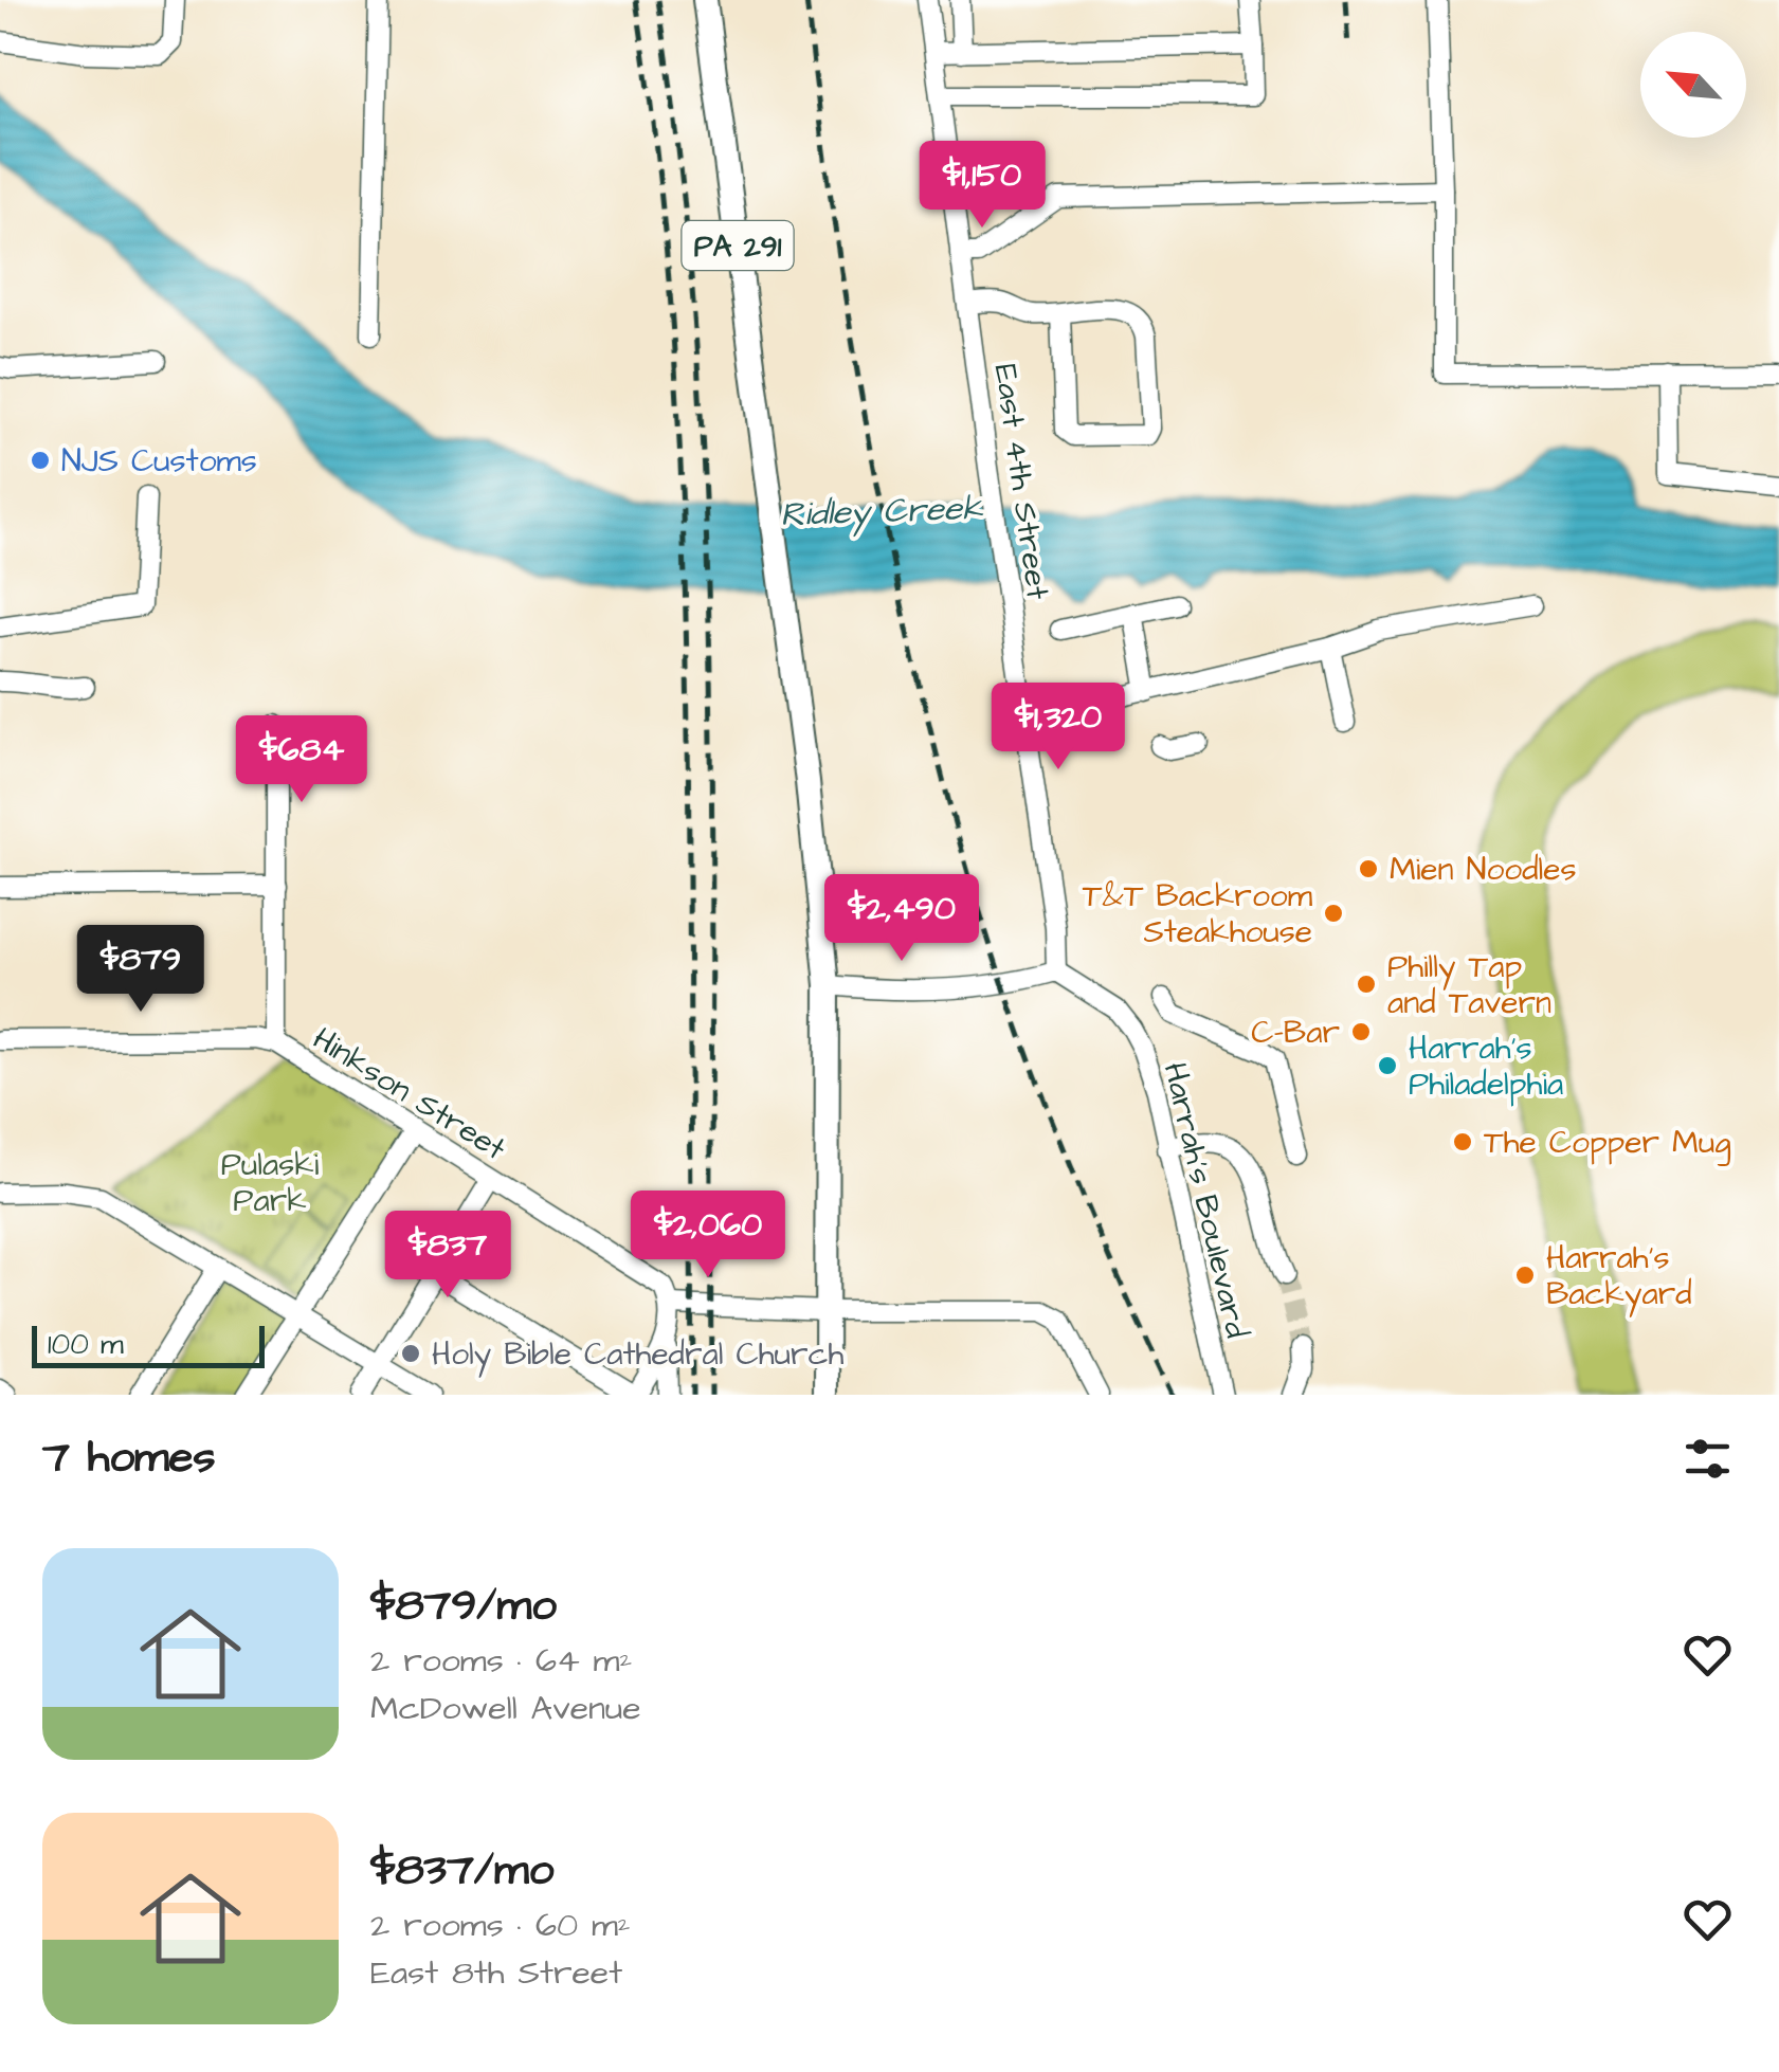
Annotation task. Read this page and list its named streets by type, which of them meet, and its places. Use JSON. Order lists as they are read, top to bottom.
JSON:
{
  "streets": {
    "main road": ["PA 291"],
    "street": ["East 4th Street", "Hinkson Street", "Harrah's Boulevard"]
  },
  "crossings": [
    ["East 4th Street", "Harrah's Boulevard"]
  ],
  "water": ["Ridley Creek"],
  "parks": ["Pulaski Park"],
  "places": [
    "NJS Customs",
    "Mien Noodles",
    "T&T Backroom Steakhouse",
    "Philly Tap and Tavern",
    "C-Bar",
    "Harrah's Philadelphia",
    "The Copper Mug",
    "Harrah’s Backyard",
    "Holy Bible Cathedral Church"
  ],
  "scale_bar": "100 m",
  "north": "top left",
  "page": {
    "price": [
      "$1,150",
      "$1,320",
      "$684",
      "$2,490",
      "$879",
      "$2,060",
      "$837"
    ],
    "scale": "100 m",
    "heading": "7 homes",
    "list": [
      {
        "name": "$879/mo",
        "note": "2 rooms · 64 m² · McDowell Avenue"
      },
      {
        "name": "$837/mo",
        "note": "2 rooms · 60 m² · East 8th Street"
      }
    ]
  }
}
